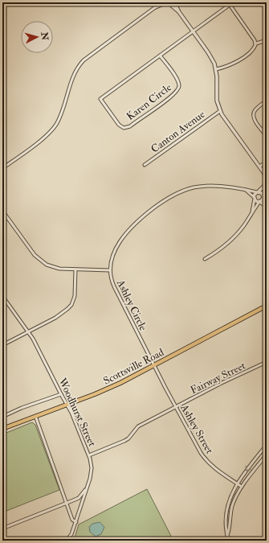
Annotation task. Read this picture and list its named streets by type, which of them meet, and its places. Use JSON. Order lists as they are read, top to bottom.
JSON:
{
  "streets": {
    "main road": ["Scottsville Road"],
    "street": [
      "Karen Circle",
      "Canton Avenue",
      "Ashley Circle",
      "Fairway Street",
      "Woodhurst Street",
      "Ashley Street"
    ]
  },
  "crossings": [
    ["Ashley Circle", "Scottsville Road"],
    ["Ashley Circle", "Ashley Street"],
    ["Scottsville Road", "Woodhurst Street"],
    ["Scottsville Road", "Ashley Street"],
    ["Fairway Street", "Woodhurst Street"],
    ["Fairway Street", "Ashley Street"]
  ],
  "north": "right"
}
